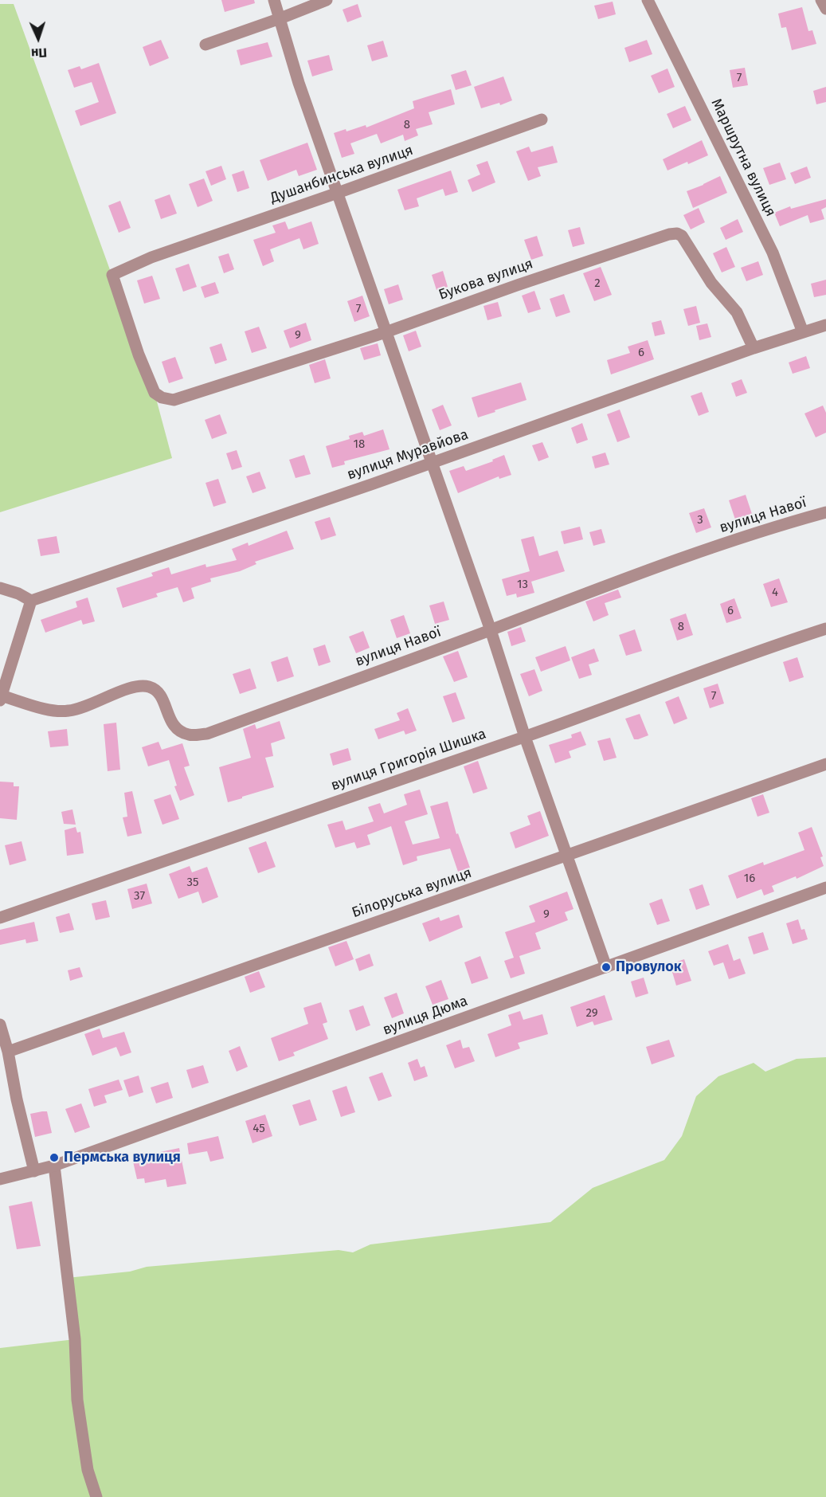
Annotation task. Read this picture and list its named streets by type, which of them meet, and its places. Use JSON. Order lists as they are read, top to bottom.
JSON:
{
  "streets": {
    "street": [
      "Маршрутна вулиця",
      "Душанбинська вулиця",
      "Букова вулиця",
      "вулиця Муравйова",
      "вулиця Навої",
      "вулиця Григорія Шишка",
      "Білоруська вулиця",
      "вулиця Дюма"
    ]
  },
  "crossings": [
    ["Маршрутна вулиця", "вулиця Муравйова"],
    ["Душанбинська вулиця", "Букова вулиця"],
    ["Букова вулиця", "вулиця Муравйова"]
  ],
  "places": ["Провулок", "Пермська вулиця"],
  "house_numbers": [
    "7",
    "8",
    "2",
    "7",
    "9",
    "6",
    "18",
    "3",
    "13",
    "4",
    "6",
    "8",
    "7",
    "16",
    "35",
    "37",
    "9",
    "29",
    "45"
  ],
  "north": "bottom"
}
